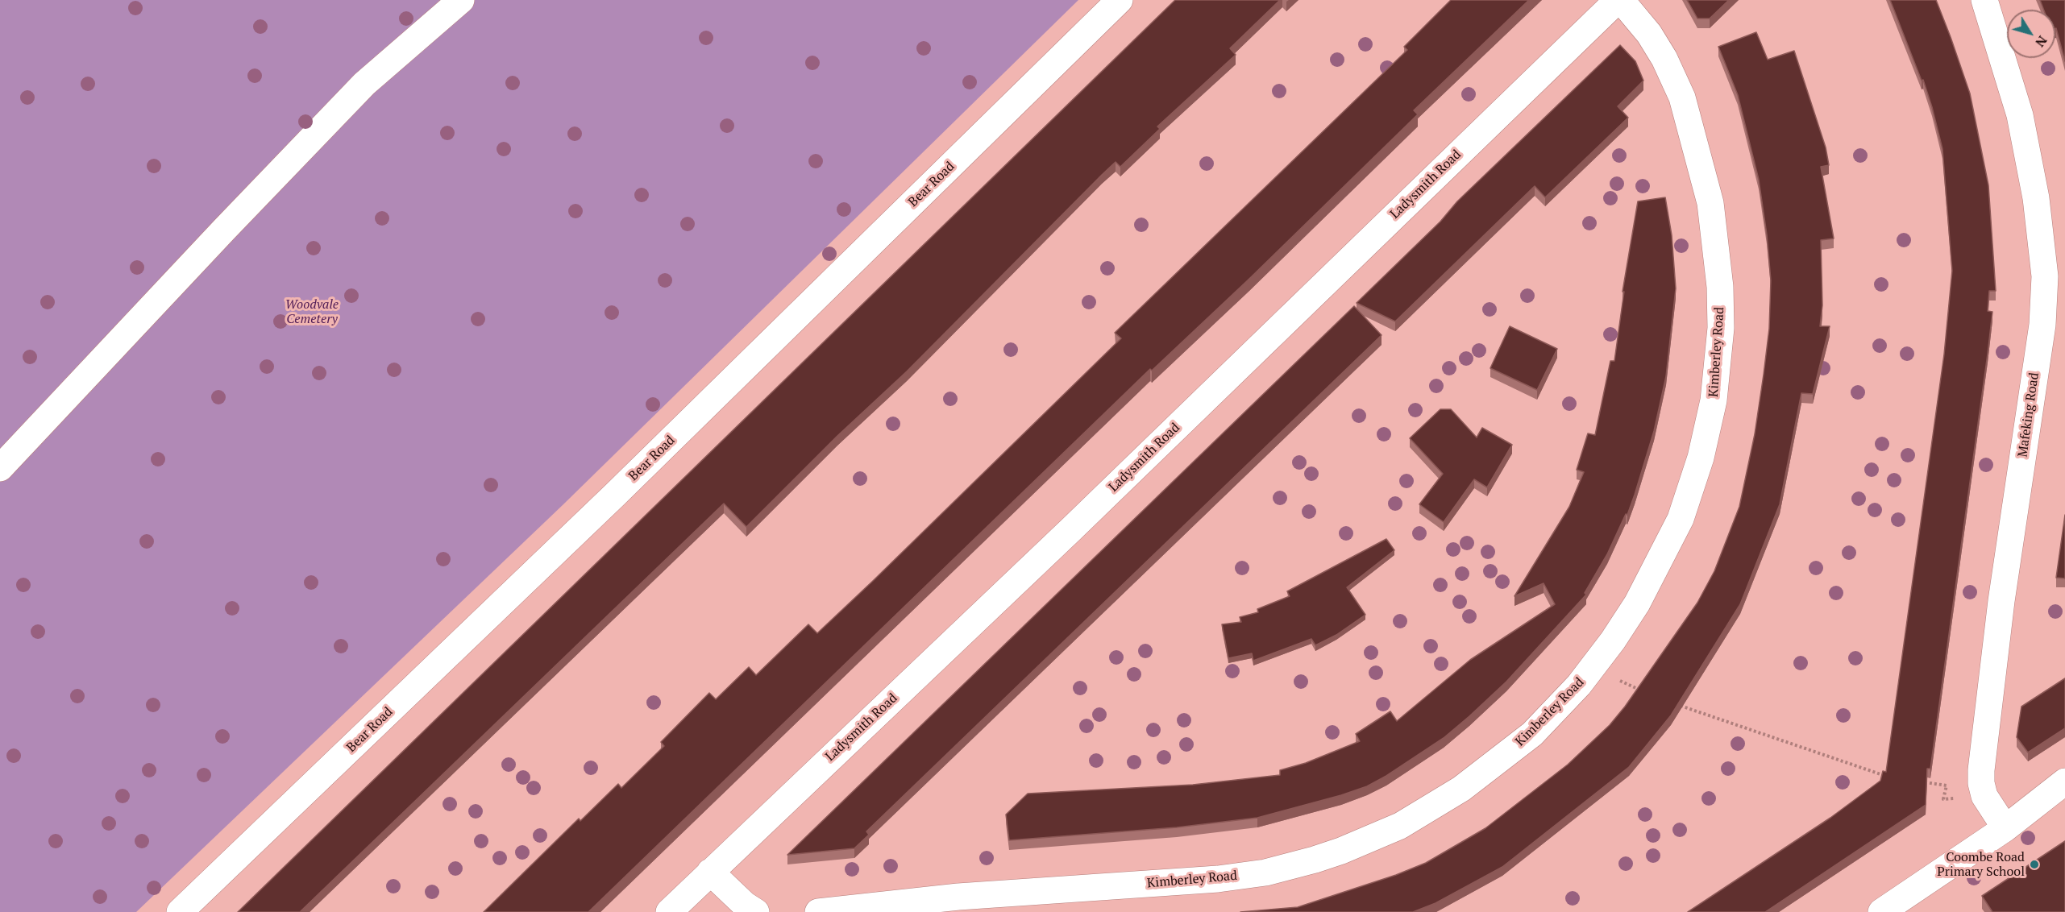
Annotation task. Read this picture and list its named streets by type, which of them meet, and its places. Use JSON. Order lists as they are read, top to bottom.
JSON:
{
  "streets": {
    "street": [
      "Bear Road",
      "Ladysmith Road",
      "Kimberley Road",
      "Mafeking Road"
    ]
  },
  "parks": ["Woodvale Cemetery"],
  "places": ["Coombe Road Primary School"],
  "north": "bottom right"
}
